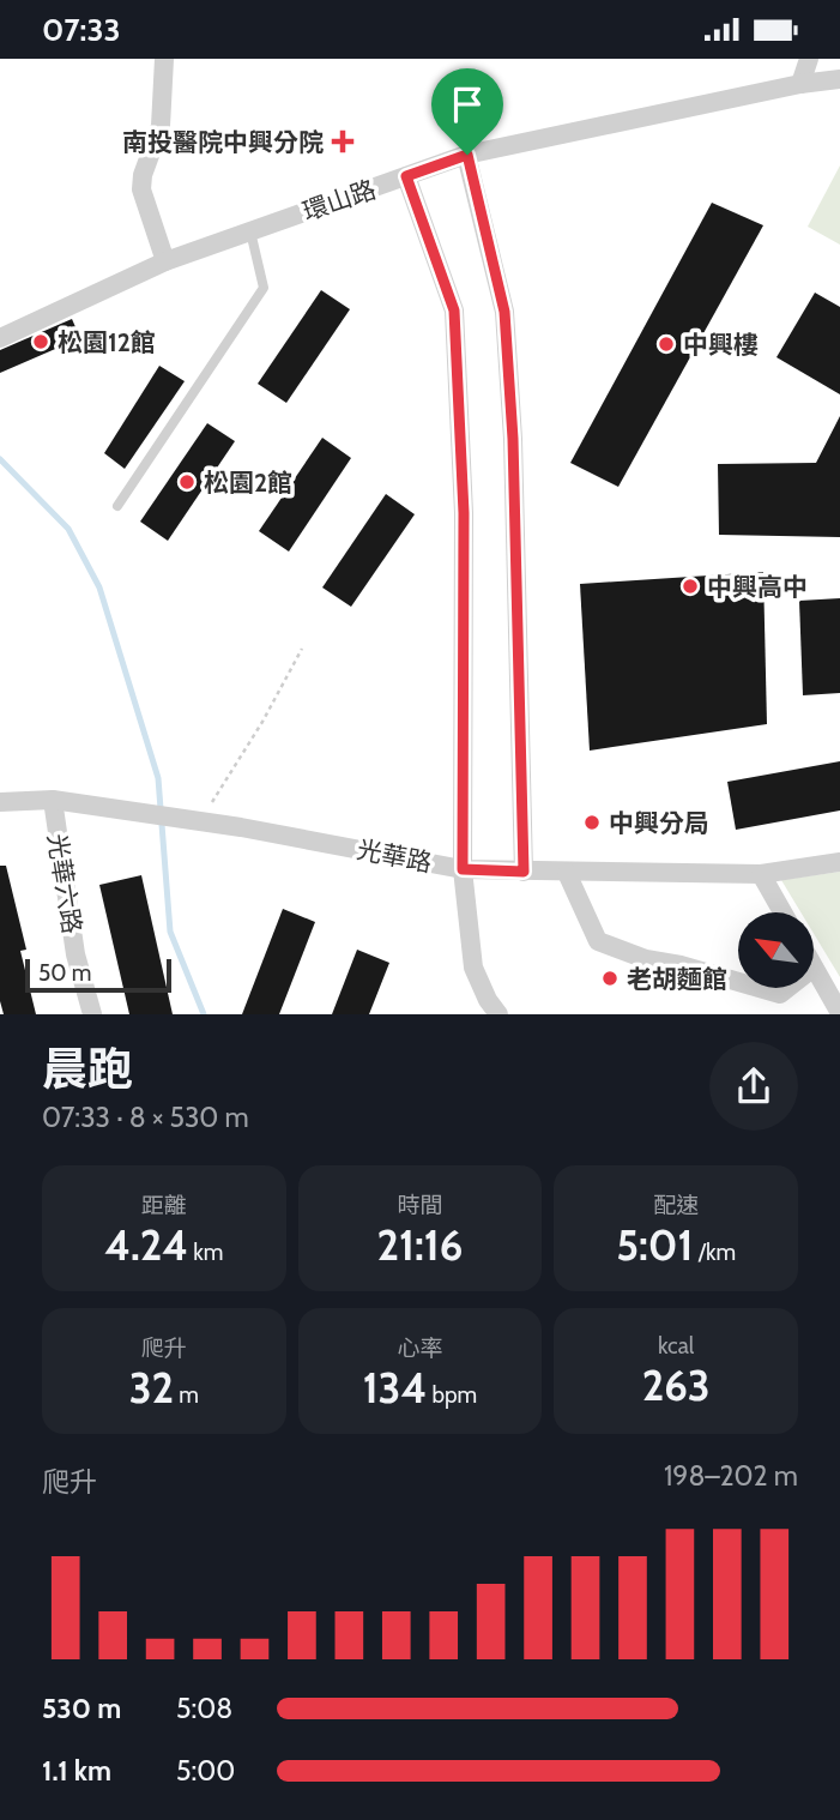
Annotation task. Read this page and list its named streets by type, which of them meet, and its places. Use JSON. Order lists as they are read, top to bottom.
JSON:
{
  "streets": {
    "street": ["環山路", "光華路", "光華六路"]
  },
  "crossings": [
    ["光華路", "光華六路"]
  ],
  "places": {
    "health": ["南投醫院中興分院"],
    "other": [
      "松園12館",
      "中興樓",
      "松園2館",
      "中興高中",
      "中興分局",
      "老胡麵館"
    ]
  },
  "scale_bar": "50 m",
  "north": "top left",
  "page": {
    "status": "07:33",
    "scale": "50 m",
    "heading": ["晨跑", "07:33 · 8 × 530 m"],
    "stats": [
      ["距離", "4.24 km"],
      ["時間", "21:16"],
      ["配速", "5:01 /km"],
      ["爬升", "32 m"],
      ["心率", "134 bpm"],
      ["kcal", "263"]
    ],
    "chart": ["爬升", "198–202 m"],
    "list": [
      {
        "name": "530 m",
        "note": "5:08"
      },
      {
        "name": "1.1 km",
        "note": "5:00"
      }
    ]
  }
}
